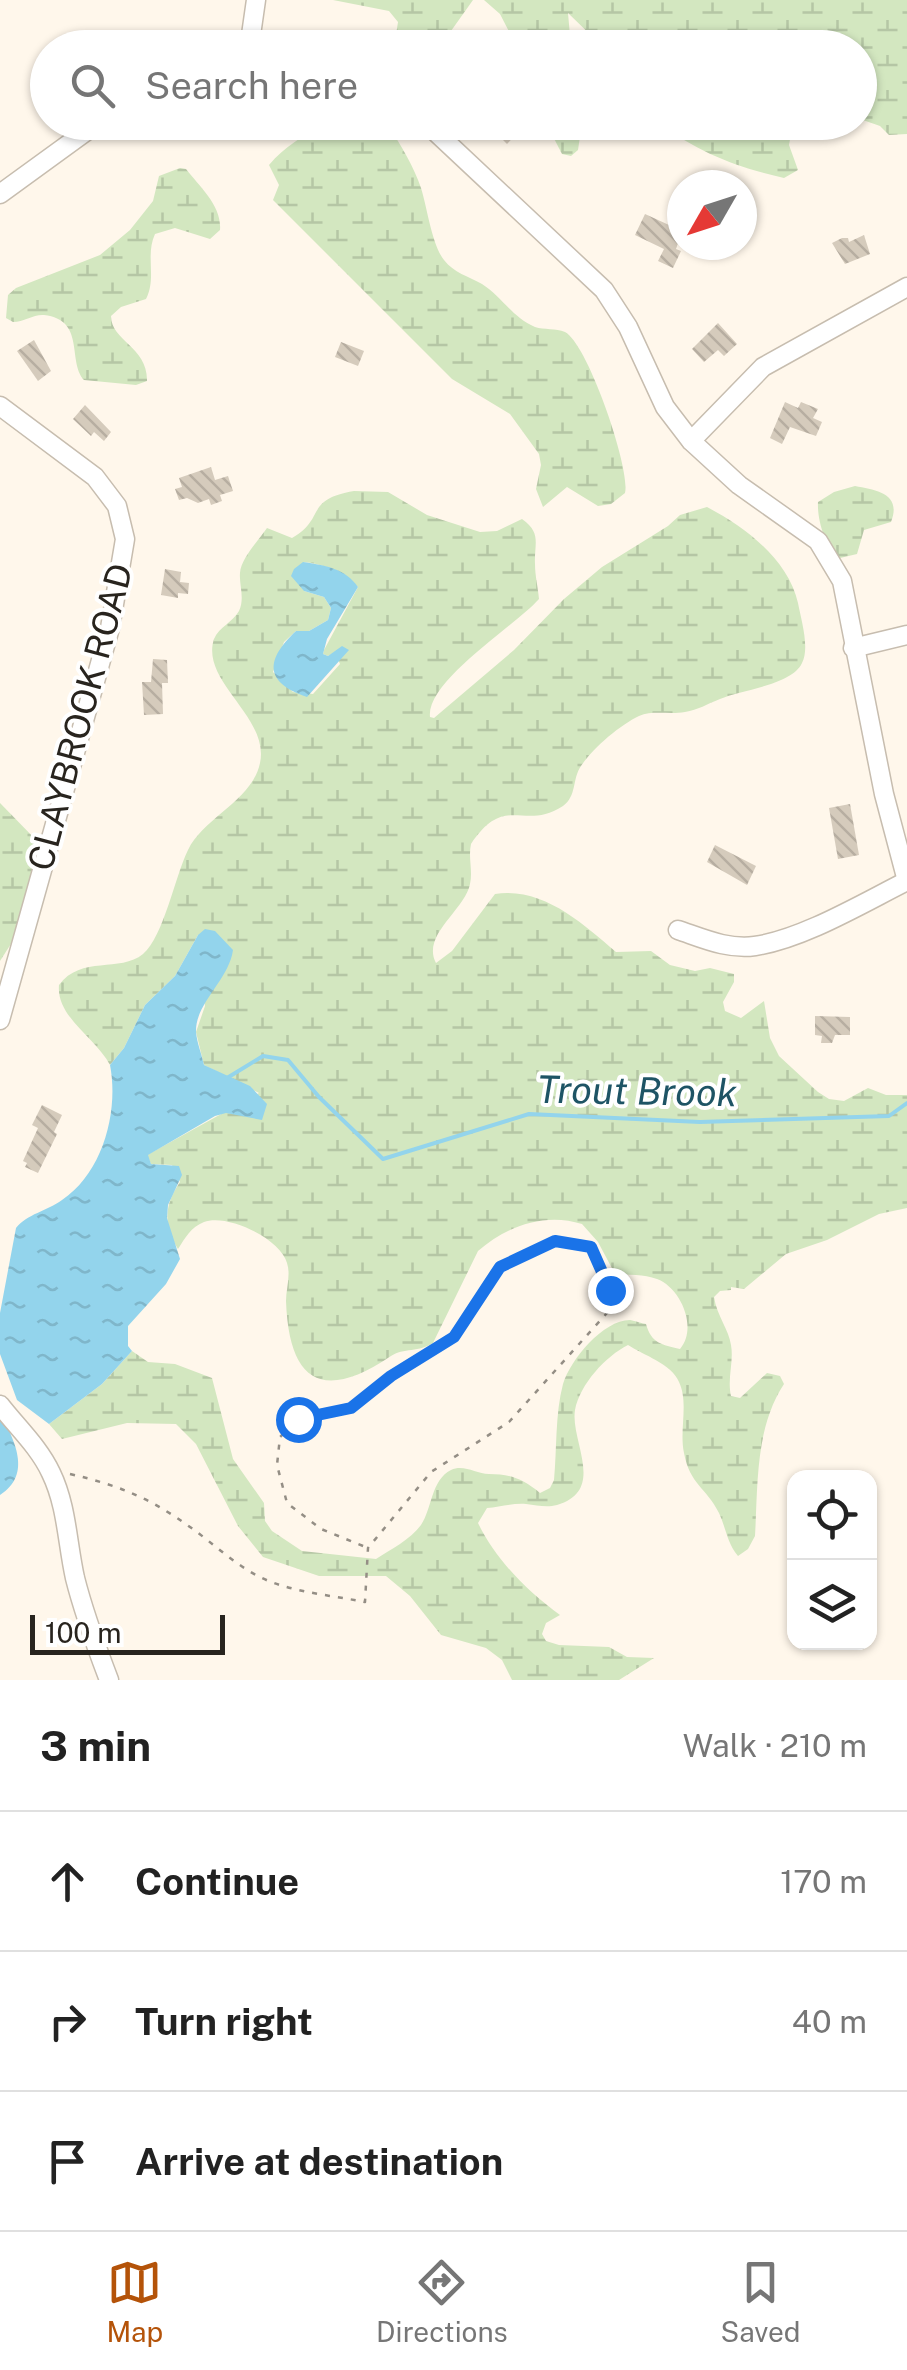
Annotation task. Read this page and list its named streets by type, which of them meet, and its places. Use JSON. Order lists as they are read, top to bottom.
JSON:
{
  "streets": {
    "street": ["CLAYBROOK ROAD"]
  },
  "water": ["Trout Brook"],
  "scale_bar": "100 m",
  "north": "bottom left",
  "page": {
    "search": "Search here",
    "scale": "100 m",
    "heading": ["3 min", "Walk · 210 m"],
    "list": [
      ["Continue", "170 m"],
      ["Turn right", "40 m"],
      "Arrive at destination"
    ],
    "nav": ["Map", "Directions", "Saved"]
  }
}
